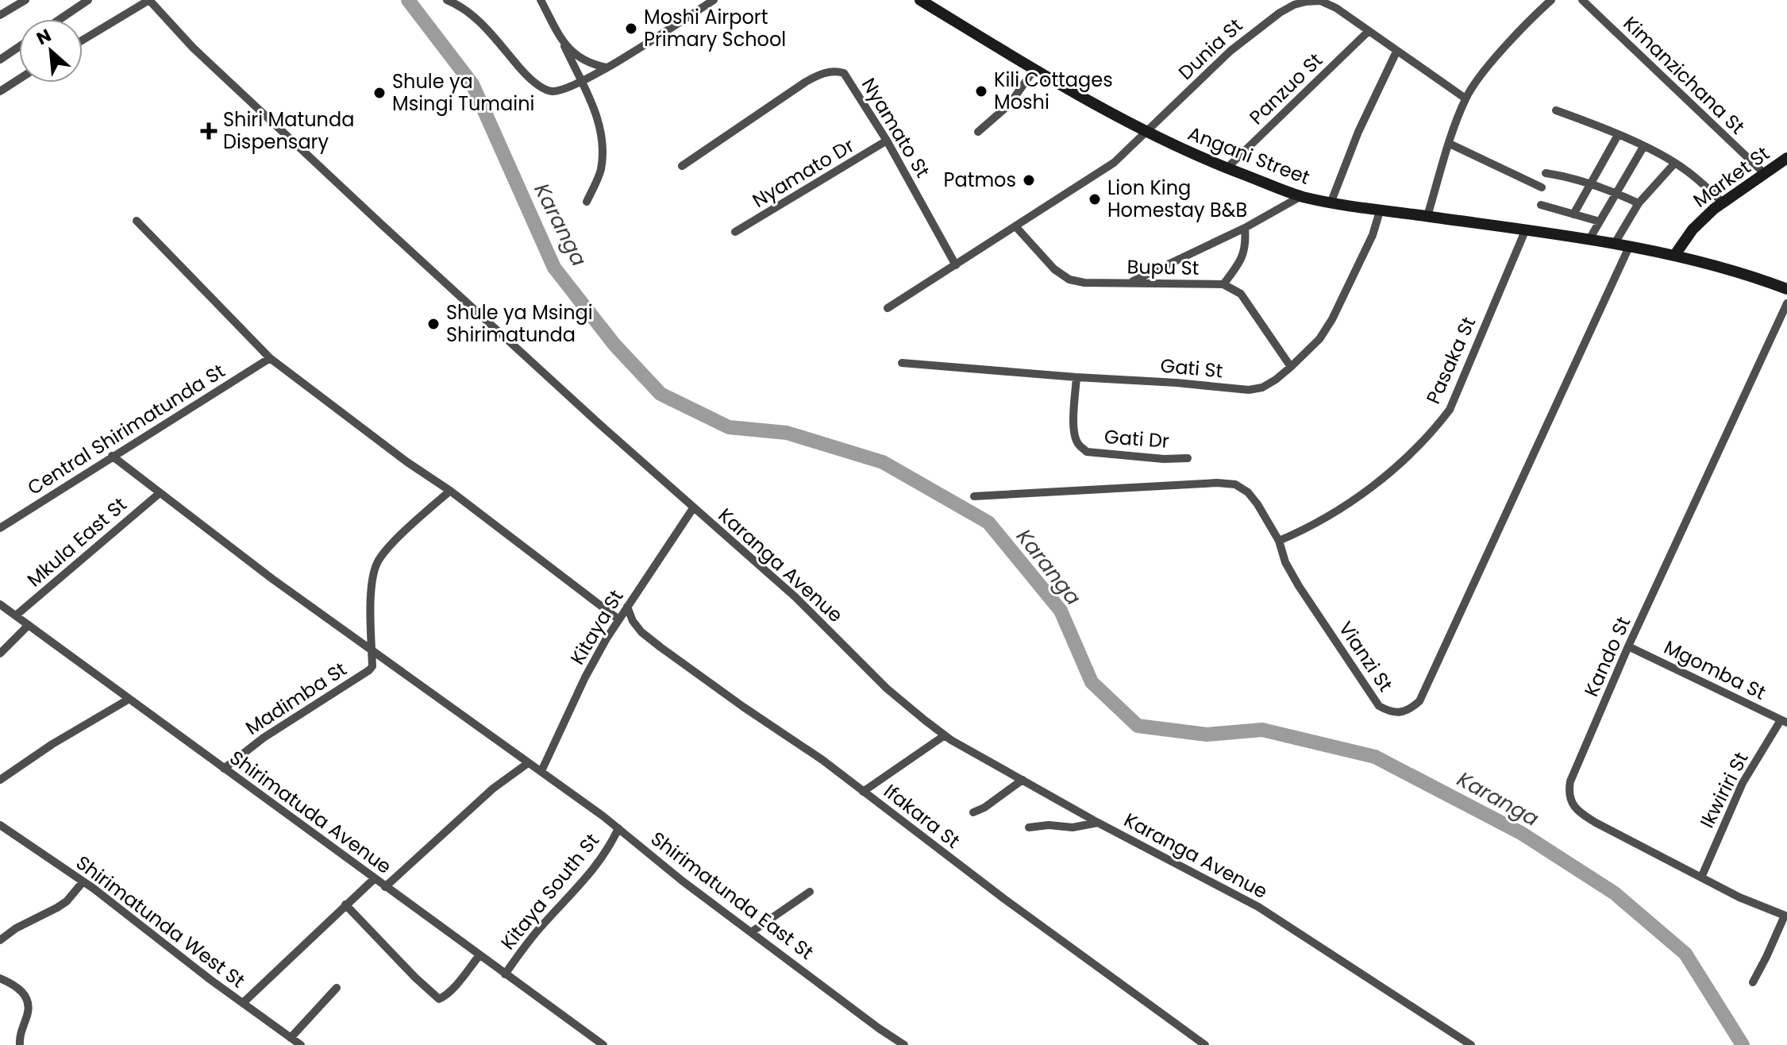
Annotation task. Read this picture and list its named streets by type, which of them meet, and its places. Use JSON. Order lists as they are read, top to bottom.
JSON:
{
  "streets": {
    "street": [
      "Dunia St",
      "Kimanzichana St",
      "Panzuo St",
      "Nyamato St",
      "Angani Street",
      "Nyamato Dr",
      "Market St",
      "Bupu St",
      "Pasaka St",
      "Gati St",
      "Central Shirimatunda St",
      "Gati Dr",
      "Mkula East St",
      "Karanga Avenue",
      "Kitaya St",
      "Vianzi St",
      "Kando St",
      "Mgomba St",
      "Madimba St",
      "Ikwiriri St",
      "Shirimatuda Avenue",
      "Ifakara St",
      "Kitaya South St",
      "Shirimatunda East St",
      "Shirimatunda West St"
    ]
  },
  "crossings": [
    ["Dunia St", "Panzuo St"],
    ["Dunia St", "Angani Street"],
    ["Kimanzichana St", "Market St"],
    ["Panzuo St", "Angani Street"],
    ["Nyamato St", "Nyamato Dr"],
    ["Angani Street", "Market St"],
    ["Angani Street", "Pasaka St"],
    ["Angani Street", "Gati St"],
    ["Angani Street", "Vianzi St"],
    ["Bupu St", "Gati St"],
    ["Pasaka St", "Vianzi St"],
    ["Gati St", "Gati Dr"],
    ["Central Shirimatunda St", "Shirimatunda East St"],
    ["Mkula East St", "Shirimatuda Avenue"],
    ["Mkula East St", "Shirimatunda East St"],
    ["Karanga Avenue", "Kitaya St"],
    ["Kitaya St", "Ifakara St"],
    ["Kitaya St", "Shirimatunda East St"],
    ["Kando St", "Mgomba St"],
    ["Kando St", "Ikwiriri St"],
    ["Mgomba St", "Ikwiriri St"],
    ["Madimba St", "Shirimatuda Avenue"],
    ["Madimba St", "Shirimatunda East St"],
    ["Shirimatuda Avenue", "Kitaya South St"],
    ["Kitaya South St", "Shirimatunda East St"]
  ],
  "water": ["Karanga"],
  "places": {
    "other": [
      "Moshi Airport Primary School",
      "Kili Cottages Moshi",
      "Shule ya Msingi Tumaini",
      "Patmos",
      "Lion King Homestay B&B",
      "Shule ya Msingi Shirimatunda"
    ],
    "health": ["Shiri Matunda Dispensary"]
  },
  "north": "top left"
}
